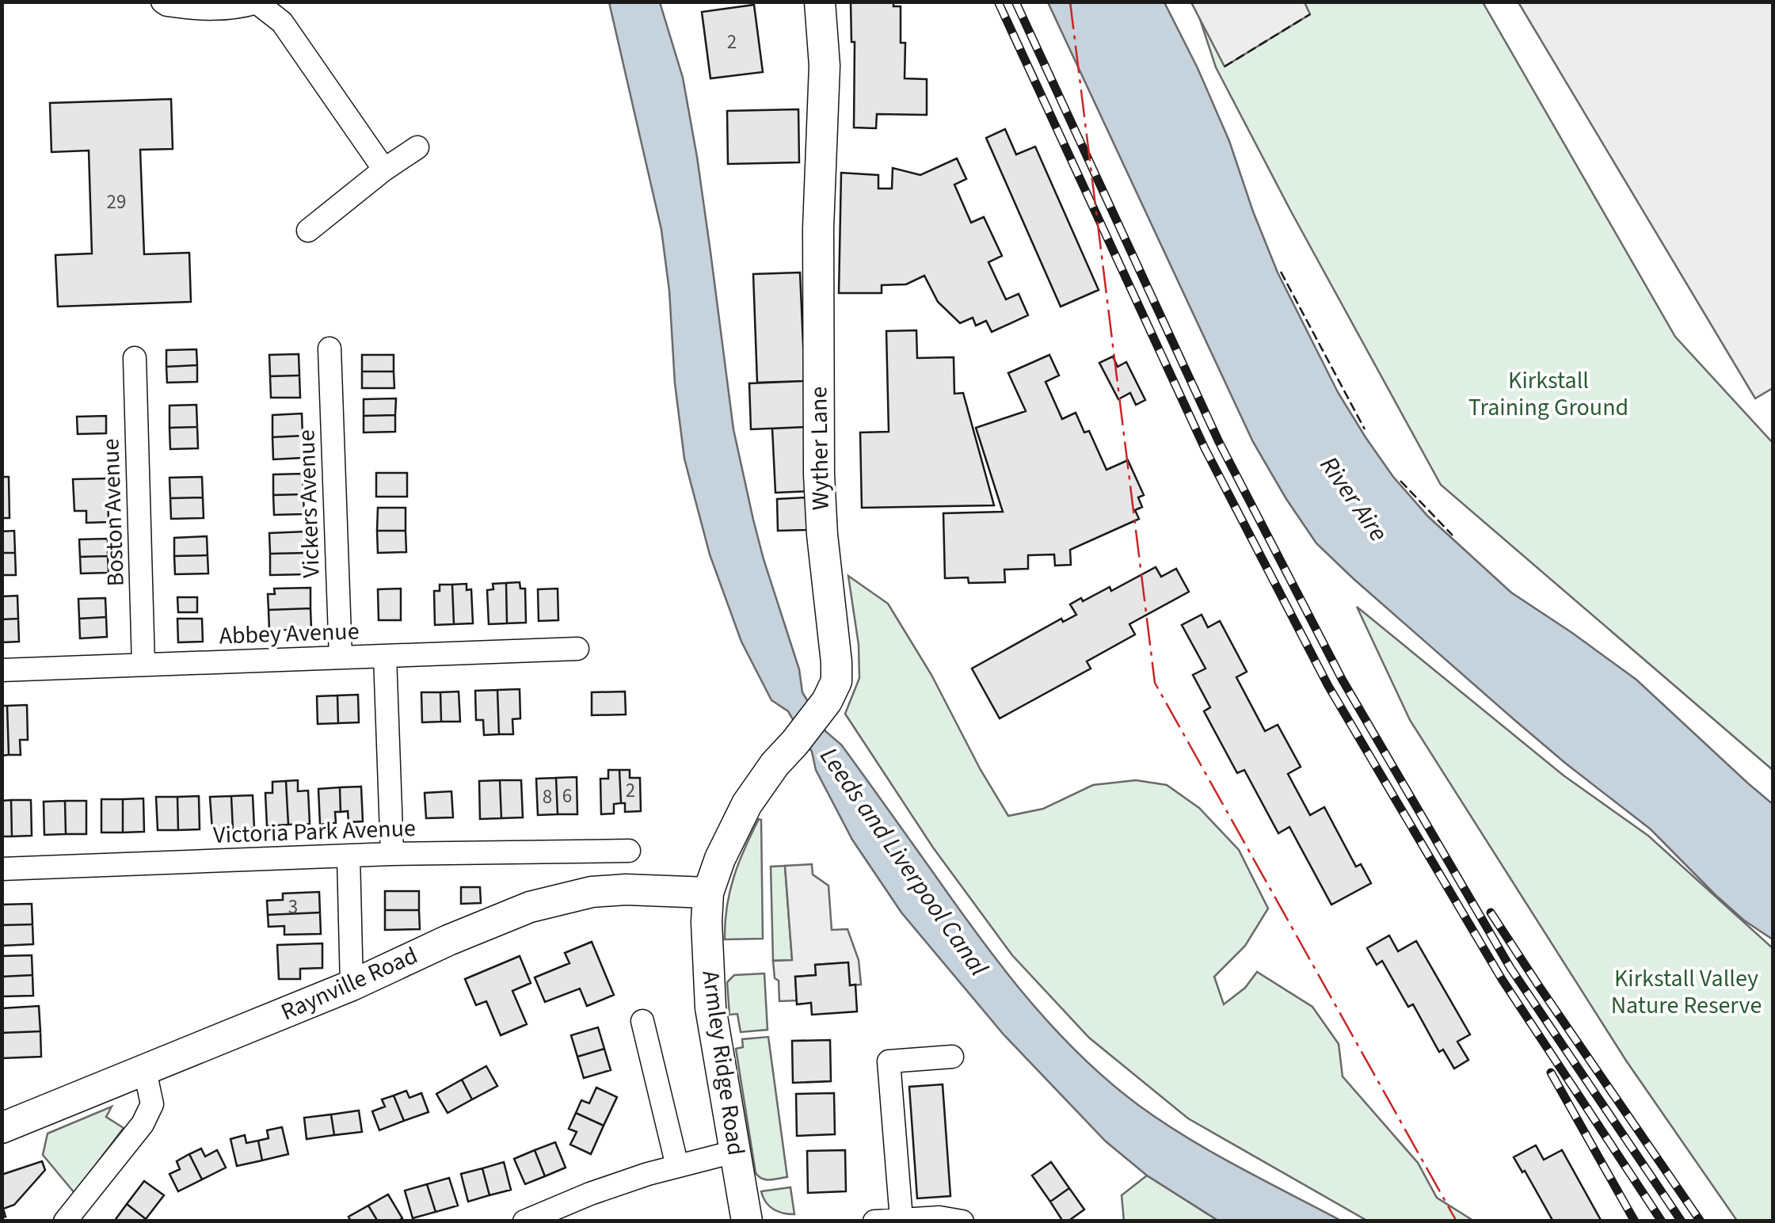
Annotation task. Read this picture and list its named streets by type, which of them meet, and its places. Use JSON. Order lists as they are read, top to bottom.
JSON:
{
  "streets": {
    "street": [
      "Wyther Lane",
      "Vickers Avenue",
      "Boston Avenue",
      "Abbey Avenue",
      "Victoria Park Avenue",
      "Raynville Road",
      "Armley Ridge Road"
    ]
  },
  "crossings": [
    ["Wyther Lane", "Armley Ridge Road"],
    ["Vickers Avenue", "Abbey Avenue"],
    ["Boston Avenue", "Abbey Avenue"],
    ["Raynville Road", "Armley Ridge Road"]
  ],
  "water": ["River Aire", "Leeds and Liverpool Canal"],
  "parks": ["Kirkstall Training Ground", "Kirkstall Valley Nature Reserve"],
  "house_numbers": [
    "2",
    "29",
    "2",
    "6",
    "8",
    "3"
  ]
}
